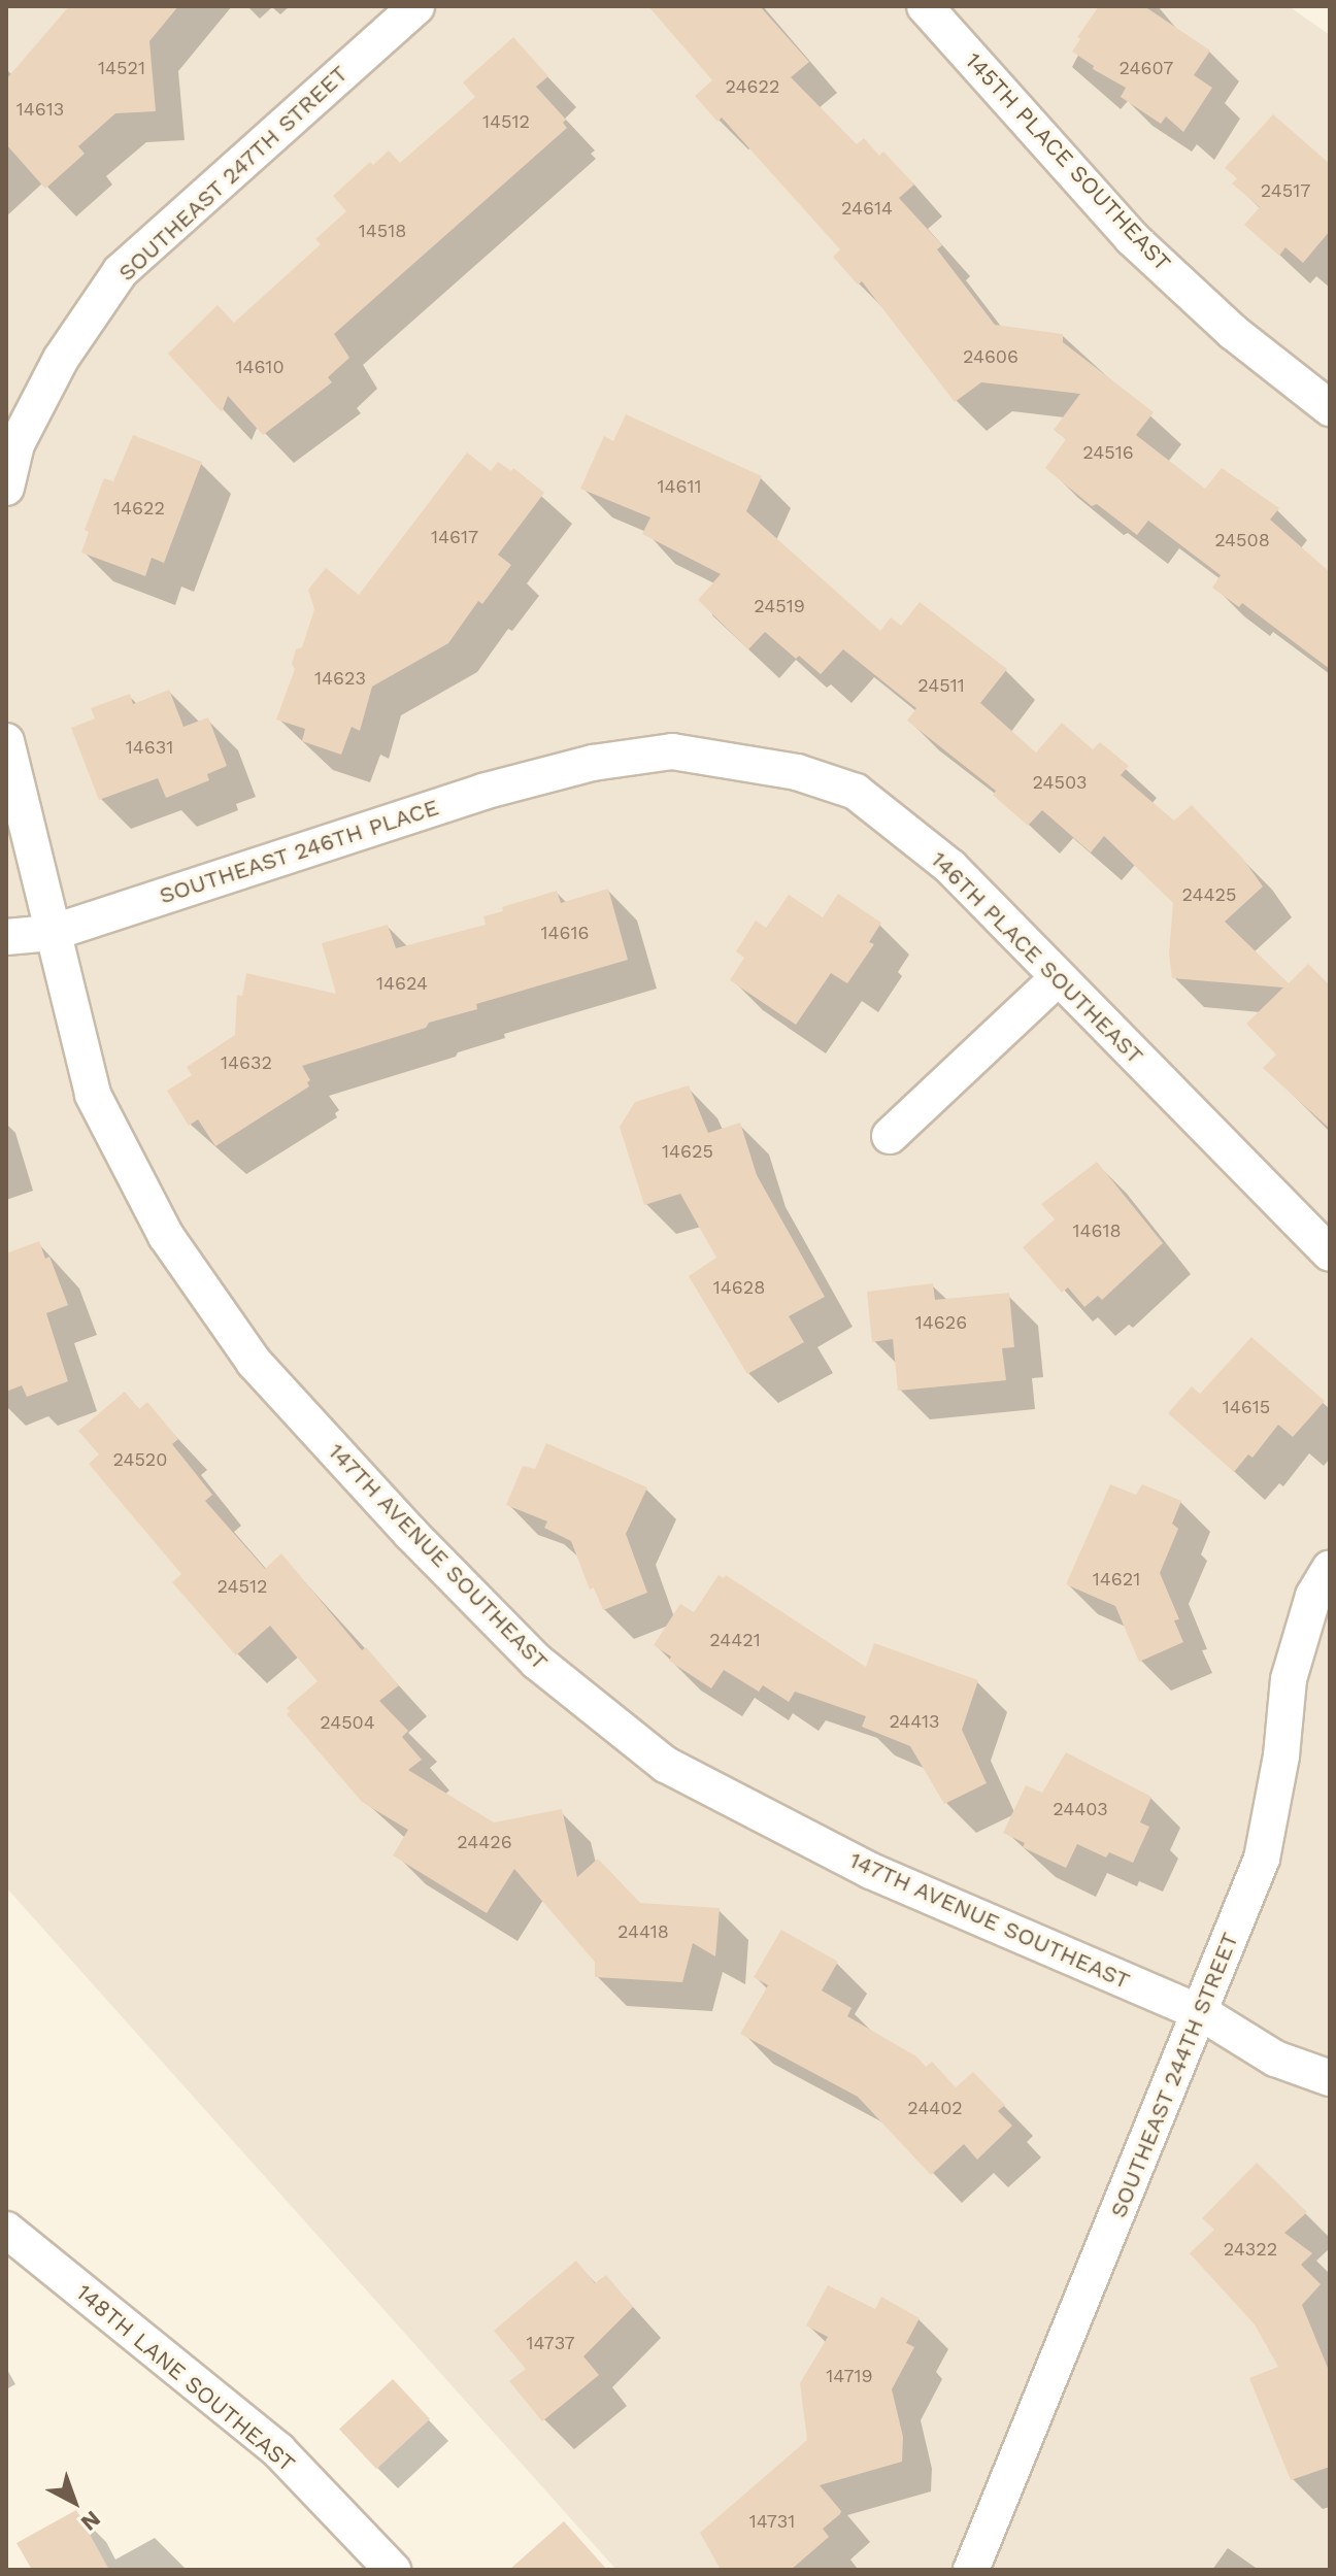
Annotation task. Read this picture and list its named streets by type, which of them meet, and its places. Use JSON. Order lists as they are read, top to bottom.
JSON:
{
  "streets": {
    "street": [
      "145TH PLACE SOUTHEAST",
      "SOUTHEAST 247TH STREET",
      "SOUTHEAST 246TH PLACE",
      "146TH PLACE SOUTHEAST",
      "147TH AVENUE SOUTHEAST",
      "SOUTHEAST 244TH STREET",
      "148TH LANE SOUTHEAST"
    ]
  },
  "crossings": [
    ["SOUTHEAST 246TH PLACE", "146TH PLACE SOUTHEAST"],
    ["SOUTHEAST 246TH PLACE", "147TH AVENUE SOUTHEAST"],
    ["147TH AVENUE SOUTHEAST", "SOUTHEAST 244TH STREET"]
  ],
  "house_numbers": [
    "14521",
    "24607",
    "24622",
    "14613",
    "14512",
    "24517",
    "24614",
    "14518",
    "24606",
    "14610",
    "24516",
    "14611",
    "14622",
    "14617",
    "24508",
    "24519",
    "14623",
    "24511",
    "14631",
    "24503",
    "24425",
    "14616",
    "14624",
    "14632",
    "14625",
    "14618",
    "14628",
    "14626",
    "14615",
    "24520",
    "14621",
    "24512",
    "24421",
    "24413",
    "24504",
    "24403",
    "24426",
    "24418",
    "24402",
    "24322",
    "14737",
    "14719",
    "14731"
  ],
  "north": "bottom right"
}
